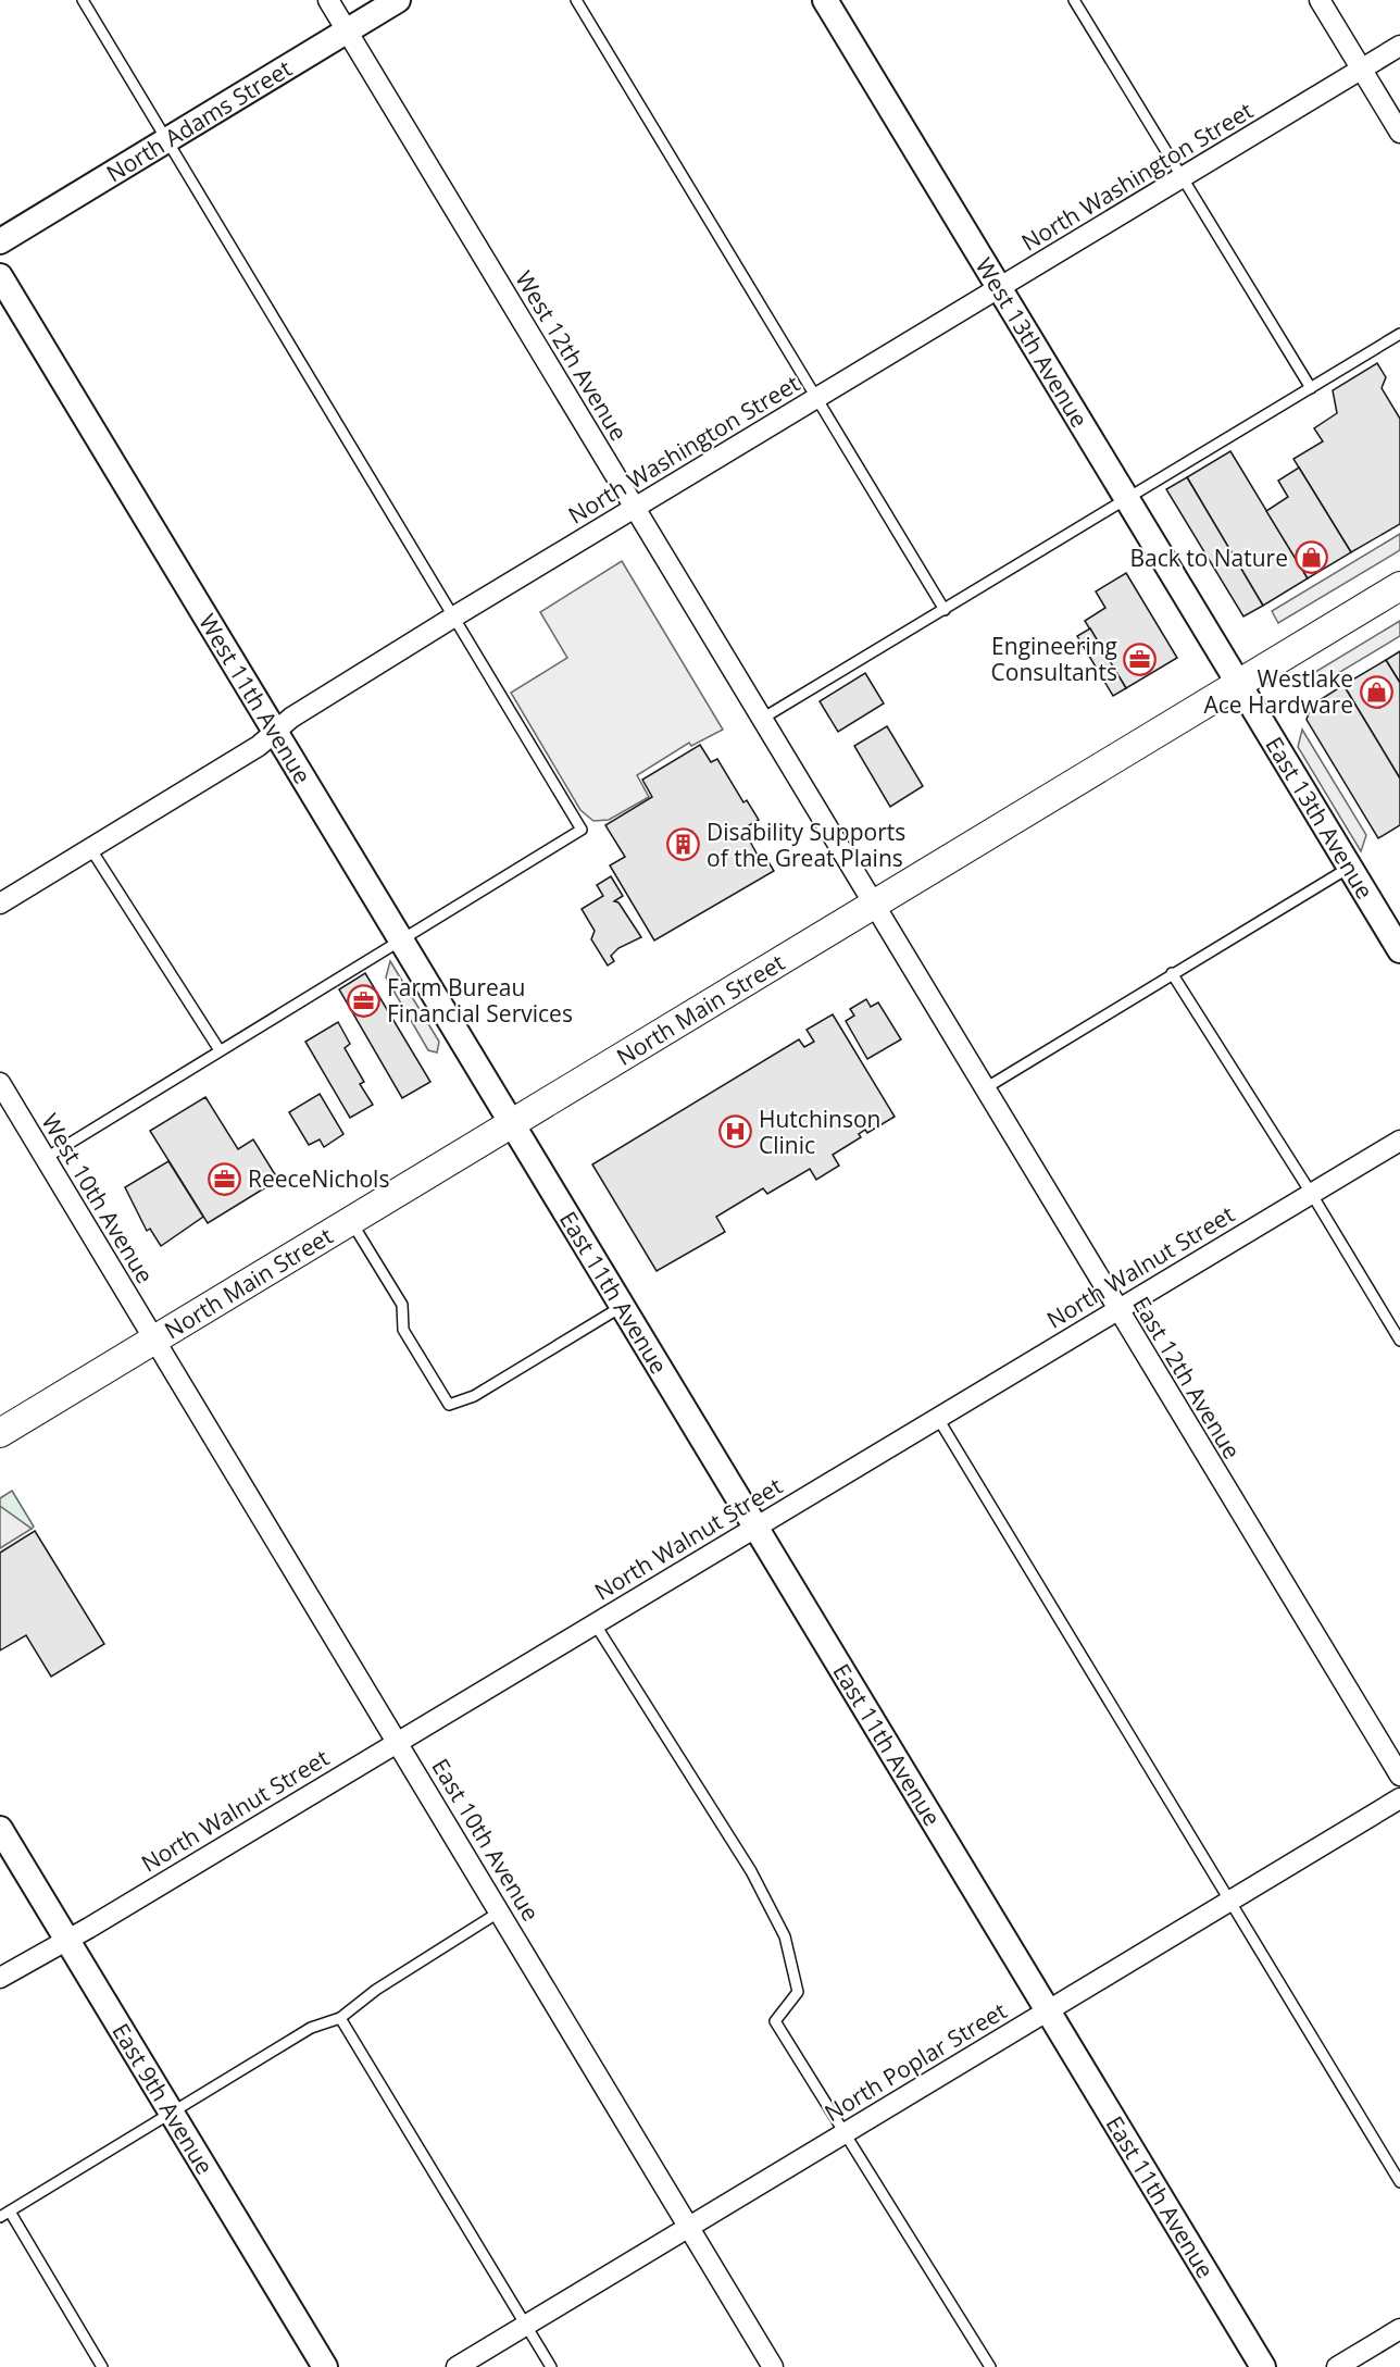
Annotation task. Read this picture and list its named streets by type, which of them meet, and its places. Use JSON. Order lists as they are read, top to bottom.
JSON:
{
  "streets": {
    "main road": ["North Main Street"],
    "street": [
      "North Adams Street",
      "North Washington Street",
      "West 13th Avenue",
      "West 12th Avenue",
      "West 11th Avenue",
      "East 13th Avenue",
      "West 10th Avenue",
      "North Walnut Street",
      "East 11th Avenue",
      "East 12th Avenue",
      "East 10th Avenue",
      "North Poplar Street",
      "East 9th Avenue"
    ]
  },
  "crossings": [
    ["North Adams Street", "West 12th Avenue"],
    ["North Washington Street", "West 13th Avenue"],
    ["North Washington Street", "West 12th Avenue"],
    ["North Washington Street", "West 11th Avenue"],
    ["West 13th Avenue", "East 13th Avenue"],
    ["West 13th Avenue", "North Main Street"],
    ["West 12th Avenue", "North Main Street"],
    ["West 12th Avenue", "East 12th Avenue"],
    ["West 11th Avenue", "North Main Street"],
    ["West 11th Avenue", "East 11th Avenue"],
    ["East 13th Avenue", "North Main Street"],
    ["North Main Street", "West 10th Avenue"],
    ["North Main Street", "East 11th Avenue"],
    ["North Main Street", "East 12th Avenue"],
    ["North Main Street", "East 10th Avenue"],
    ["West 10th Avenue", "East 10th Avenue"],
    ["North Walnut Street", "East 11th Avenue"],
    ["North Walnut Street", "East 12th Avenue"],
    ["North Walnut Street", "East 10th Avenue"],
    ["North Walnut Street", "East 9th Avenue"],
    ["East 11th Avenue", "North Poplar Street"],
    ["East 10th Avenue", "North Poplar Street"]
  ],
  "places": {
    "shop": ["Back to Nature", "Westlake Ace Hardware"],
    "office": ["Engineering Consultants", "Farm Bureau Financial Services", "ReeceNichols"],
    "building": ["Disability Supports of the Great Plains"],
    "hospital": ["Hutchinson Clinic"]
  }
}
